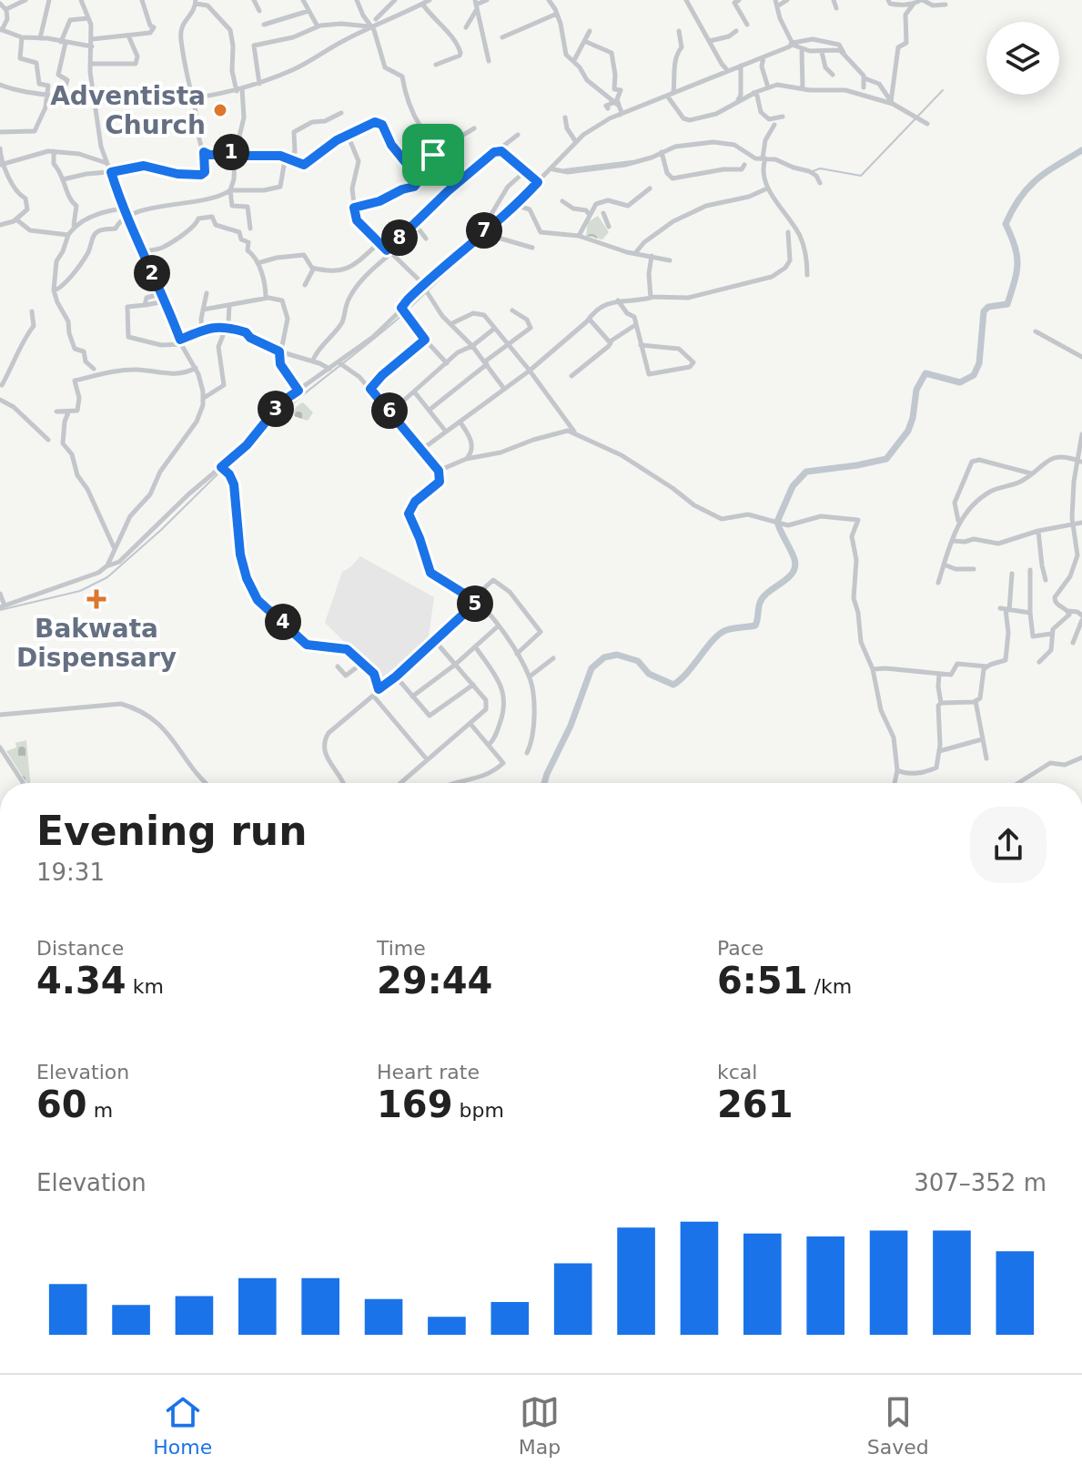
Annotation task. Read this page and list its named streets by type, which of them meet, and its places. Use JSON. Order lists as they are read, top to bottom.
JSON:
{
  "places": {
    "other": ["Adventista Church"],
    "health": ["Bakwata Dispensary"]
  },
  "page": {
    "pins": [
      "1",
      "7",
      "8",
      "2",
      "3",
      "6",
      "5",
      "4"
    ],
    "heading": ["Evening run", "19:31"],
    "stats": [
      ["Distance", "4.34 km"],
      ["Time", "29:44"],
      ["Pace", "6:51 /km"],
      ["Elevation", "60 m"],
      ["Heart rate", "169 bpm"],
      ["kcal", "261"]
    ],
    "chart": ["Elevation", "307–352 m"],
    "tabs": ["Home", "Map", "Saved"]
  }
}
